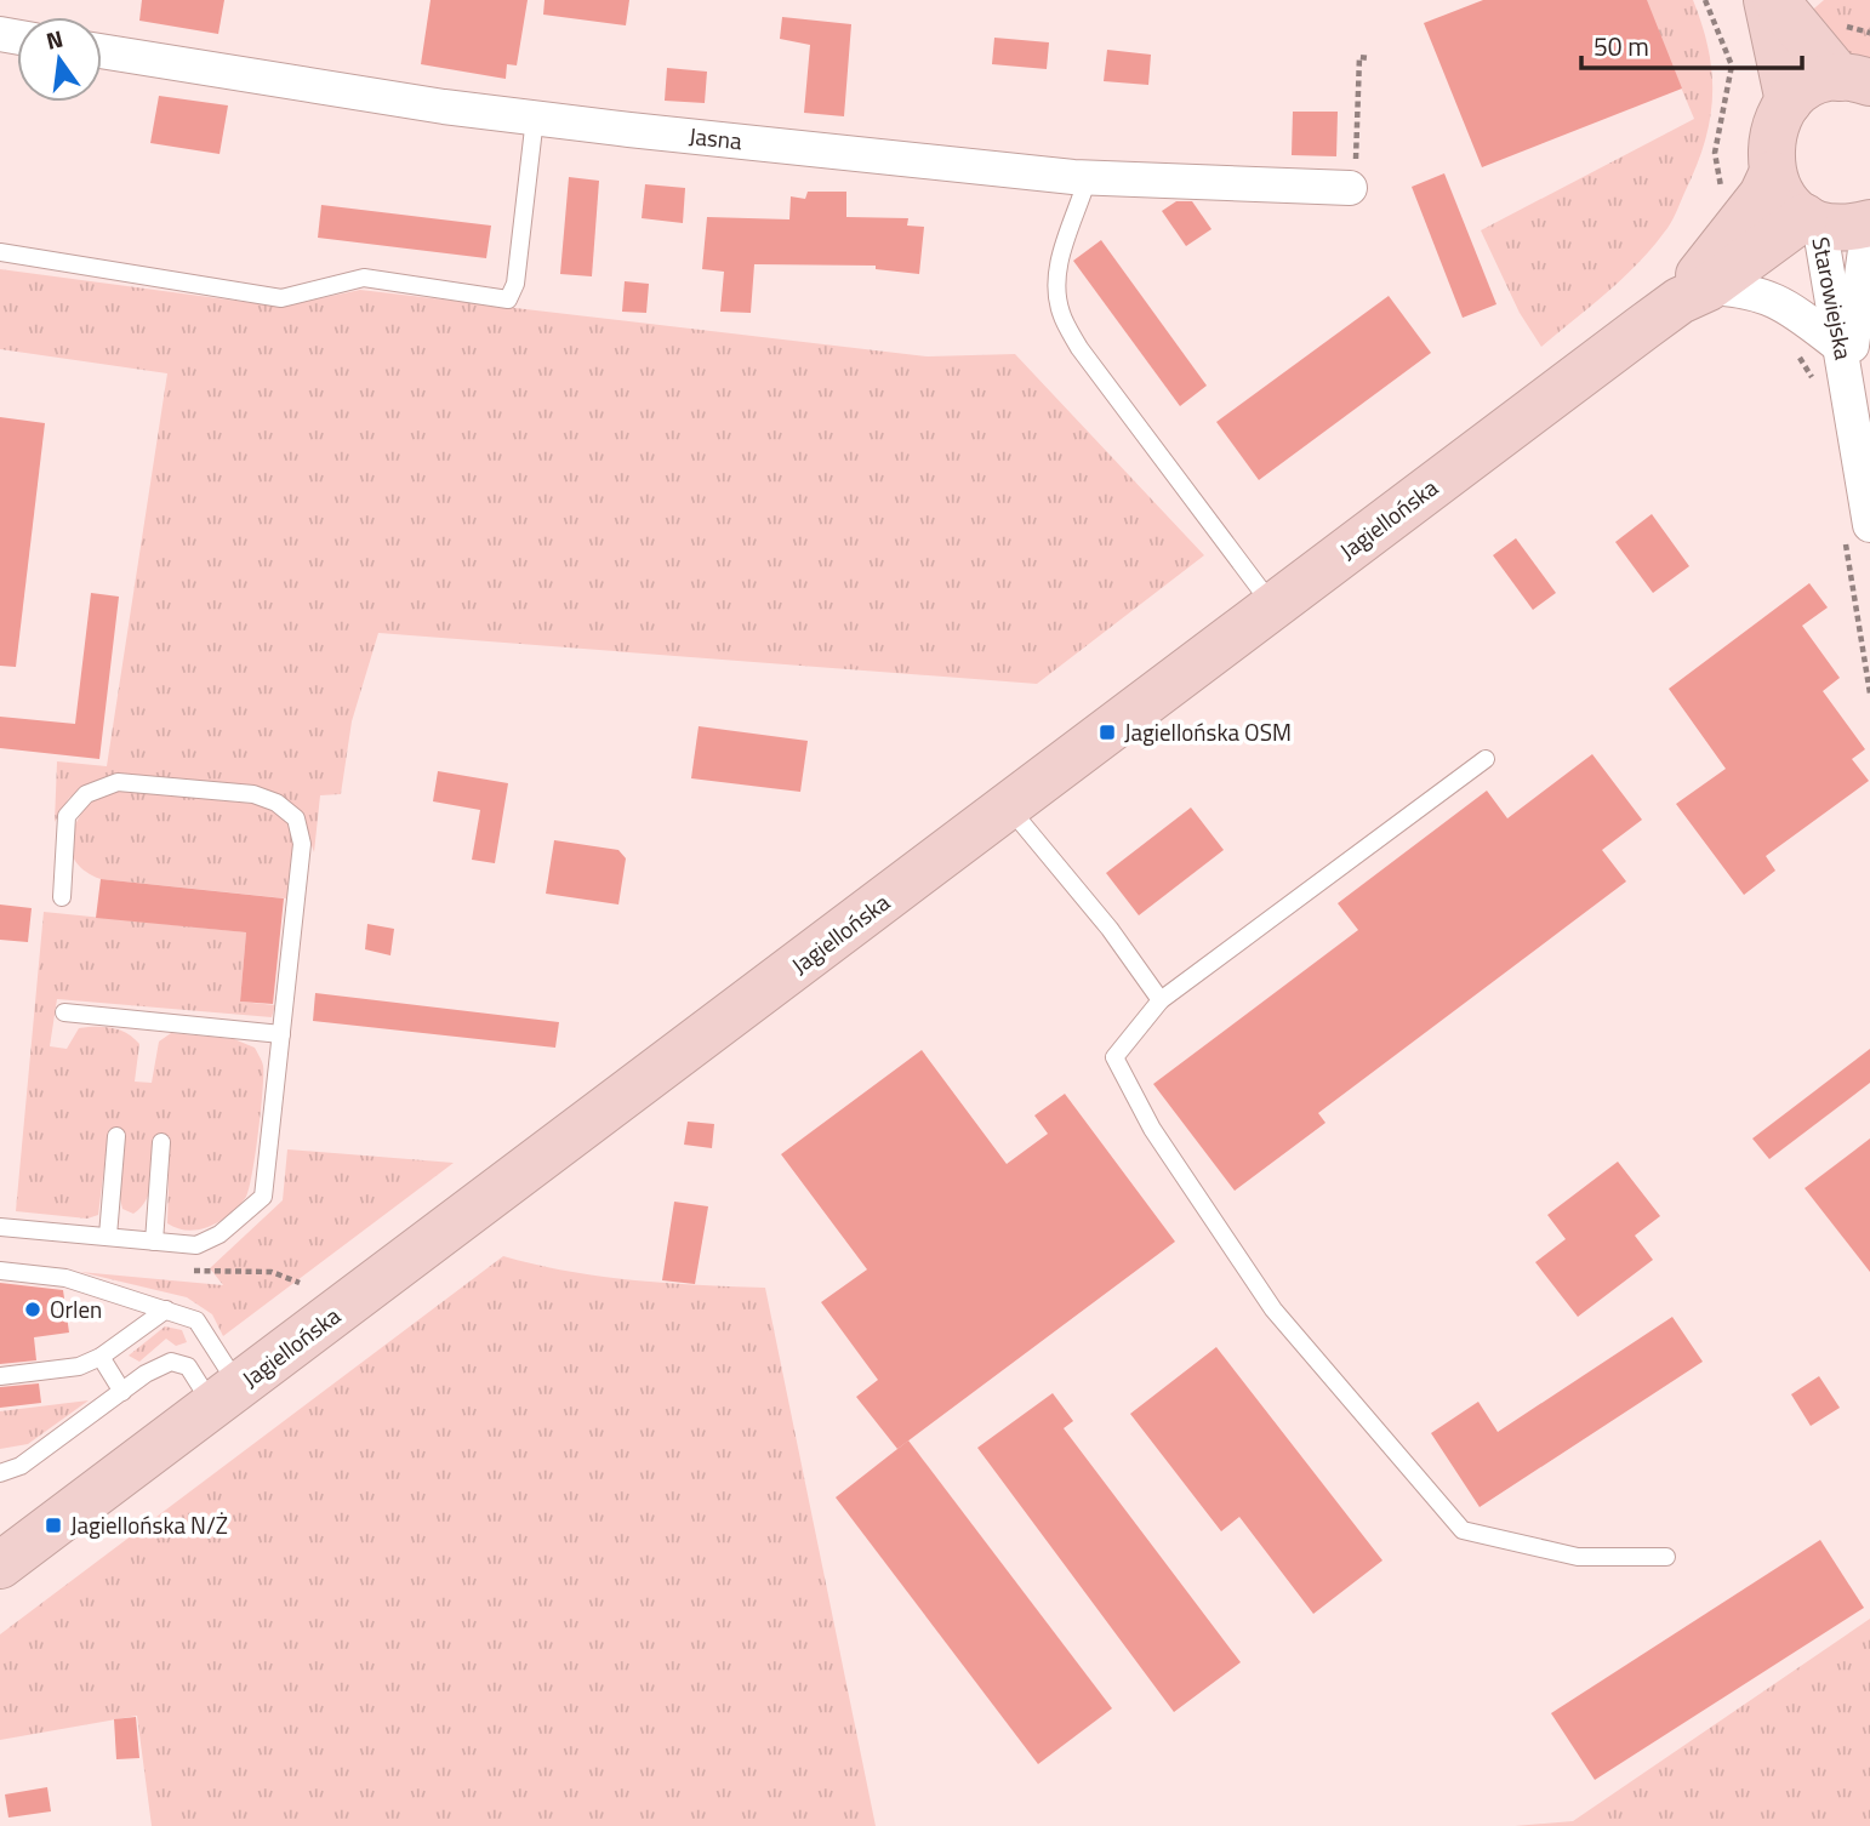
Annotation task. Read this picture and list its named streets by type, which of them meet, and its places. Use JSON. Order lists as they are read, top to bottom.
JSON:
{
  "streets": {
    "street": ["Jasna", "Starowiejska", "Jagiellońska"]
  },
  "crossings": [
    ["Starowiejska", "Jagiellońska"]
  ],
  "places": {
    "transit": ["Jagiellońska OSM", "Jagiellońska N/Ż"],
    "other": ["Orlen"]
  },
  "scale_bar": "50 m",
  "north": "top"
}
